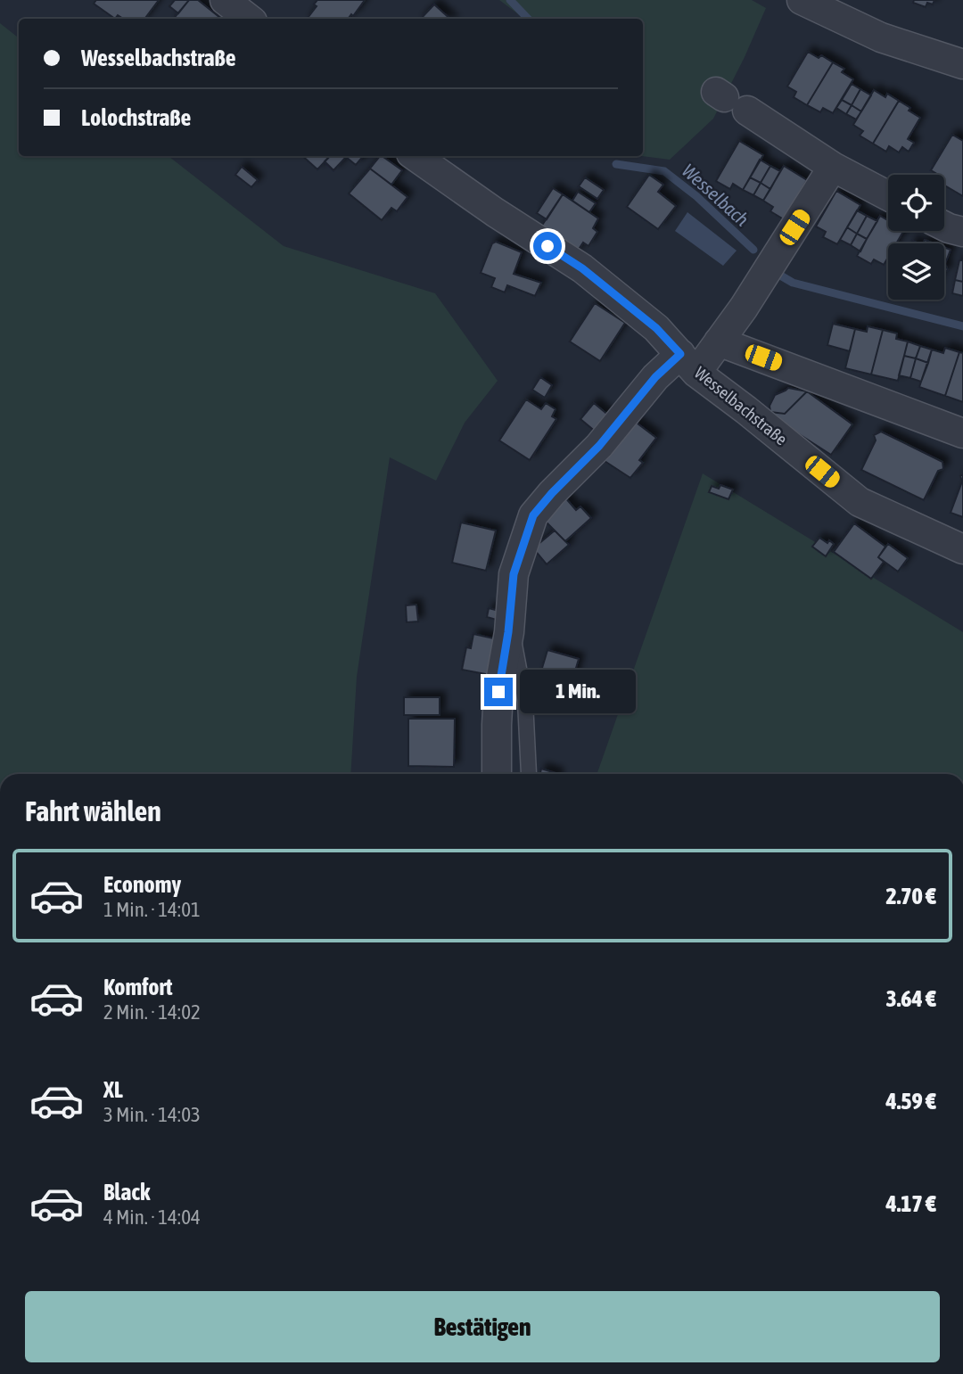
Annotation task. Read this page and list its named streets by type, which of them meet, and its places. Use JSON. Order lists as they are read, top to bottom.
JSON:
{
  "streets": {
    "street": ["Wesselbachstraße"]
  },
  "water": ["Wesselbach"],
  "page": {
    "banner": ["Wesselbachstraße", "Lolochstraße"],
    "bubble": "1 Min.",
    "heading": "Fahrt wählen",
    "list": [
      {
        "name": "Economy",
        "note": "1 Min. · 14:01",
        "value": "2.70 €"
      },
      {
        "name": "Komfort",
        "note": "2 Min. · 14:02",
        "value": "3.64 €"
      },
      {
        "name": "XL",
        "note": "3 Min. · 14:03",
        "value": "4.59 €"
      },
      {
        "name": "Black",
        "note": "4 Min. · 14:04",
        "value": "4.17 €"
      }
    ],
    "buttons": "Bestätigen"
  }
}
